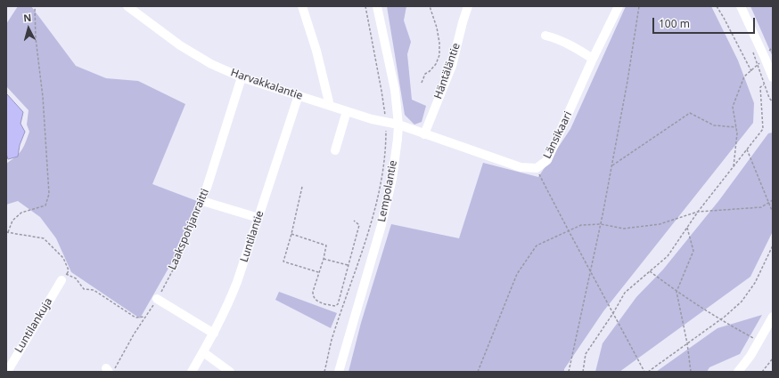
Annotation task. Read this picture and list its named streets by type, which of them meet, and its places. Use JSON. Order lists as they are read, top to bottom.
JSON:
{
  "streets": {
    "street": [
      "Häntäläntie",
      "Harvakkalantie",
      "Länsikaari",
      "Lempolantie",
      "Laakspohjanraitti",
      "Luntilantie",
      "Luntilankuja"
    ]
  },
  "crossings": [
    ["Häntäläntie", "Länsikaari"],
    ["Harvakkalantie", "Länsikaari"],
    ["Harvakkalantie", "Lempolantie"],
    ["Harvakkalantie", "Laakspohjanraitti"],
    ["Harvakkalantie", "Luntilantie"],
    ["Länsikaari", "Lempolantie"]
  ],
  "scale_bar": "100 m",
  "north": "top"
}
